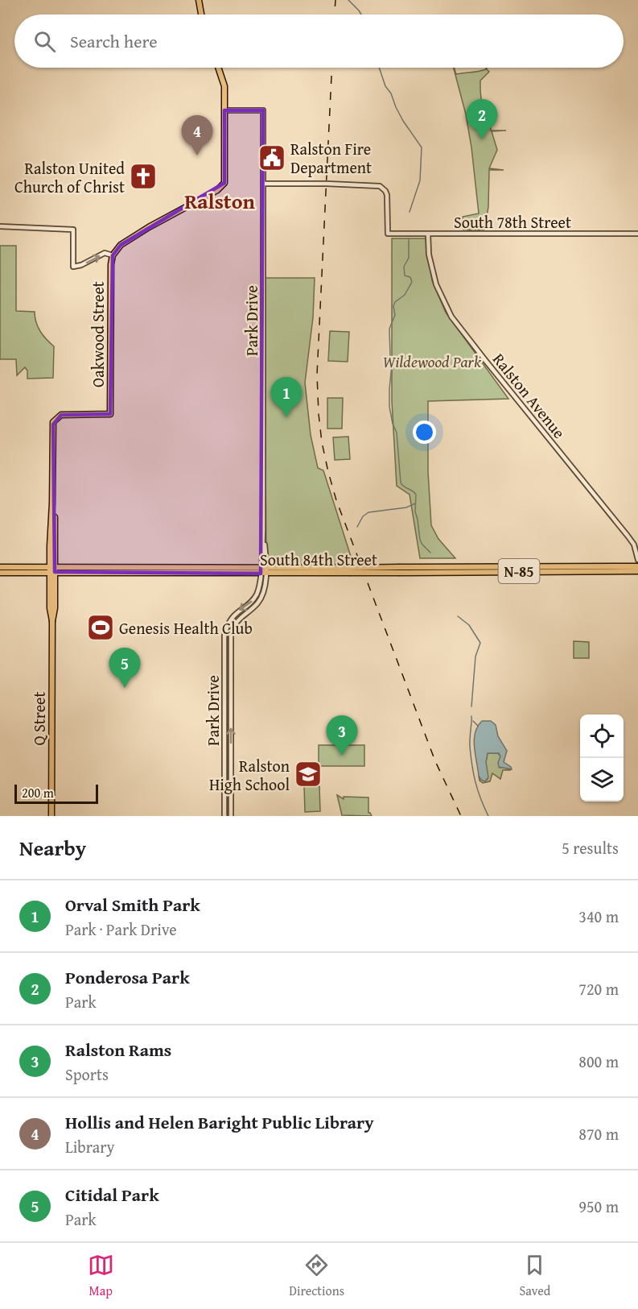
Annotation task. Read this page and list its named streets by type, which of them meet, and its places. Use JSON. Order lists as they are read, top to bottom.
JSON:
{
  "streets": {
    "main road": [
      "Oakwood Street",
      "South 84th Street",
      "N-85",
      "Q Street"
    ],
    "street": ["South 78th Street", "Park Drive", "Ralston Avenue"]
  },
  "crossings": [
    ["South 78th Street", "Park Drive"],
    ["South 78th Street", "Ralston Avenue"],
    ["Park Drive", "South 84th Street"],
    ["Oakwood Street", "Q Street"],
    ["South 84th Street", "Q Street"]
  ],
  "districts": ["Ralston"],
  "parks": ["Wildewood Park"],
  "places": {
    "public building": ["Ralston Fire Department"],
    "church": ["Ralston United Church of Christ"],
    "sports": ["Genesis Health Club"],
    "school or university": ["Ralston High School"]
  },
  "scale_bar": "200 m",
  "page": {
    "search": "Search here",
    "pins": [
      "2",
      "4",
      "1",
      "5",
      "3"
    ],
    "scale": "200 m",
    "heading": ["Nearby", "5 results"],
    "list": [
      {
        "mark": "1",
        "name": "Orval Smith Park",
        "note": "Park · Park Drive",
        "value": "340 m"
      },
      {
        "mark": "2",
        "name": "Ponderosa Park",
        "note": "Park",
        "value": "720 m"
      },
      {
        "mark": "3",
        "name": "Ralston Rams",
        "note": "Sports",
        "value": "800 m"
      },
      {
        "mark": "4",
        "name": "Hollis and Helen Baright Public Library",
        "note": "Library",
        "value": "870 m"
      },
      {
        "mark": "5",
        "name": "Citidal Park",
        "note": "Park",
        "value": "950 m"
      }
    ],
    "nav": ["Map", "Directions", "Saved"]
  }
}
